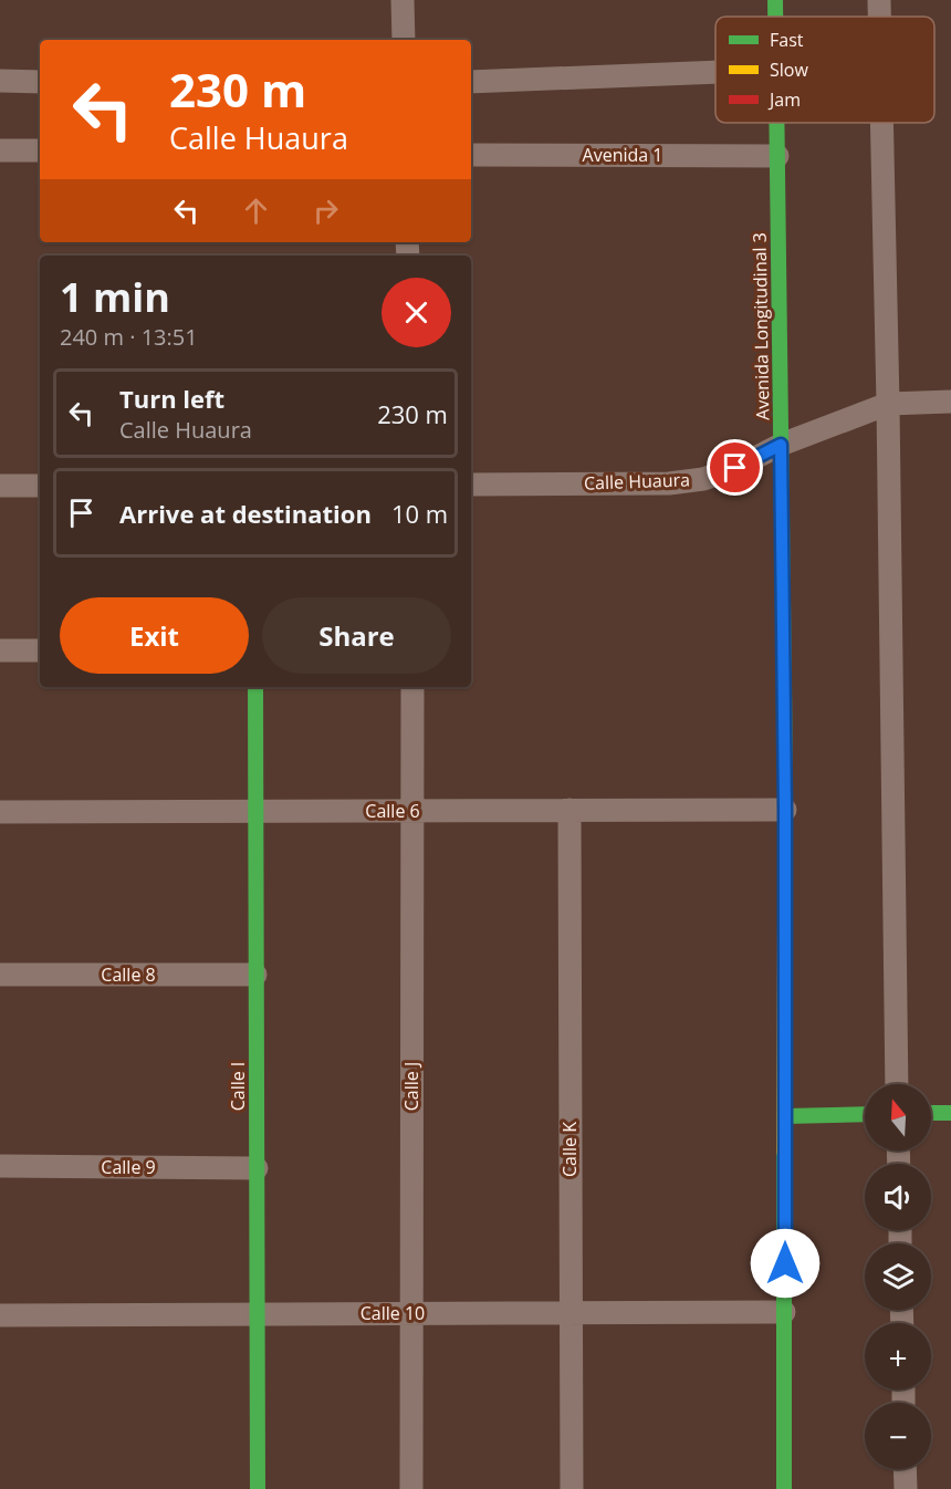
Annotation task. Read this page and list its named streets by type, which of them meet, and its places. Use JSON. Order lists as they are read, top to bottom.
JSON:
{
  "streets": {
    "street": [
      "Avenida 1",
      "Avenida Longitudinal 3",
      "Calle Huaura",
      "Calle 6",
      "Calle 8",
      "Calle I",
      "Calle J",
      "Calle K",
      "Calle 9",
      "Calle 10"
    ]
  },
  "crossings": [
    ["Avenida 1", "Avenida Longitudinal 3"],
    ["Avenida Longitudinal 3", "Calle Huaura"],
    ["Avenida Longitudinal 3", "Calle 6"],
    ["Avenida Longitudinal 3", "Calle 10"],
    ["Calle 6", "Calle I"],
    ["Calle 6", "Calle J"],
    ["Calle 6", "Calle K"],
    ["Calle 8", "Calle I"],
    ["Calle I", "Calle 9"],
    ["Calle I", "Calle 10"],
    ["Calle J", "Calle 10"],
    ["Calle K", "Calle 10"]
  ],
  "legend": ["Fast", "Slow", "Jam"],
  "north": "top",
  "page": {
    "turn": ["230 m", "Calle Huaura"],
    "heading": ["1 min", "240 m · 13:51"],
    "list": [
      {
        "name": "Turn left",
        "note": "Calle Huaura",
        "value": "230 m"
      },
      {
        "name": "Arrive at destination",
        "value": "10 m"
      }
    ],
    "buttons": ["Exit", "Share"],
    "map_buttons": ["+", "−"]
  }
}
